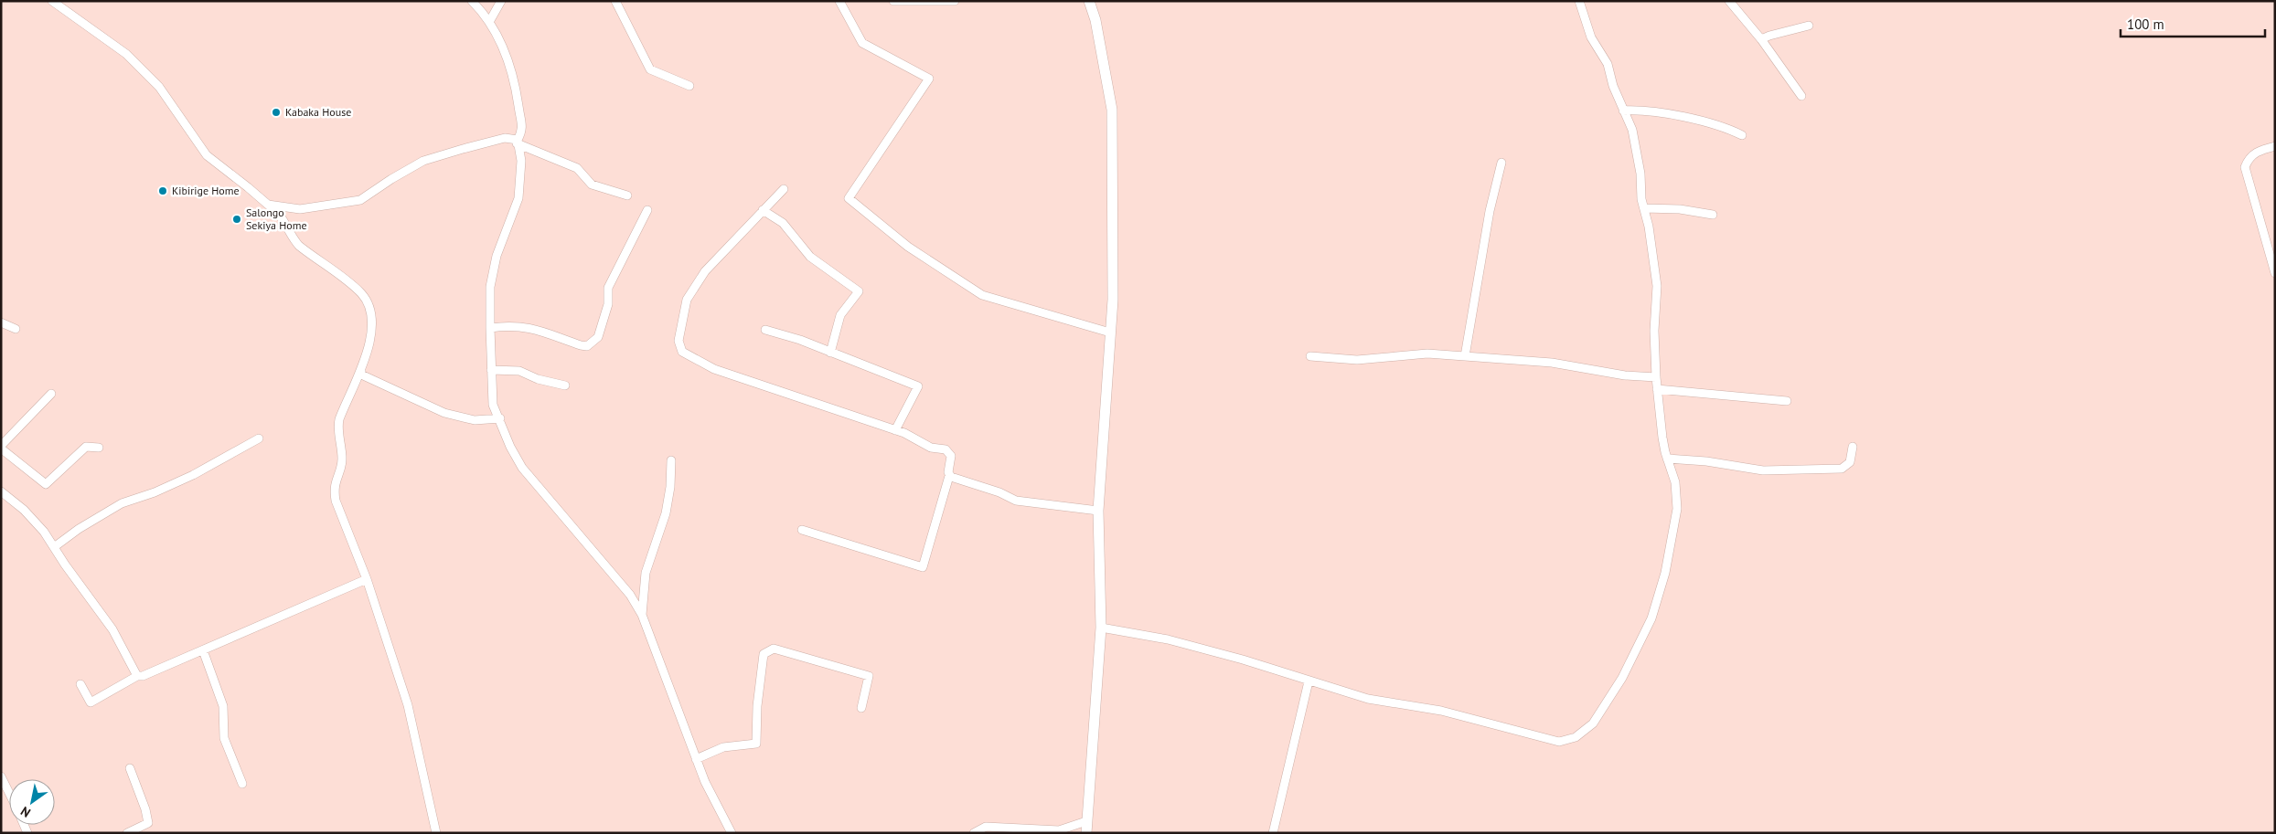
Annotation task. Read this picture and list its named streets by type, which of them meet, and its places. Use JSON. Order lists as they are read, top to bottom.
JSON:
{
  "places": ["Kabaka House", "Kibirige Home", "Salongo Sekiya Home"],
  "scale_bar": "100 m",
  "north": "bottom left"
}
